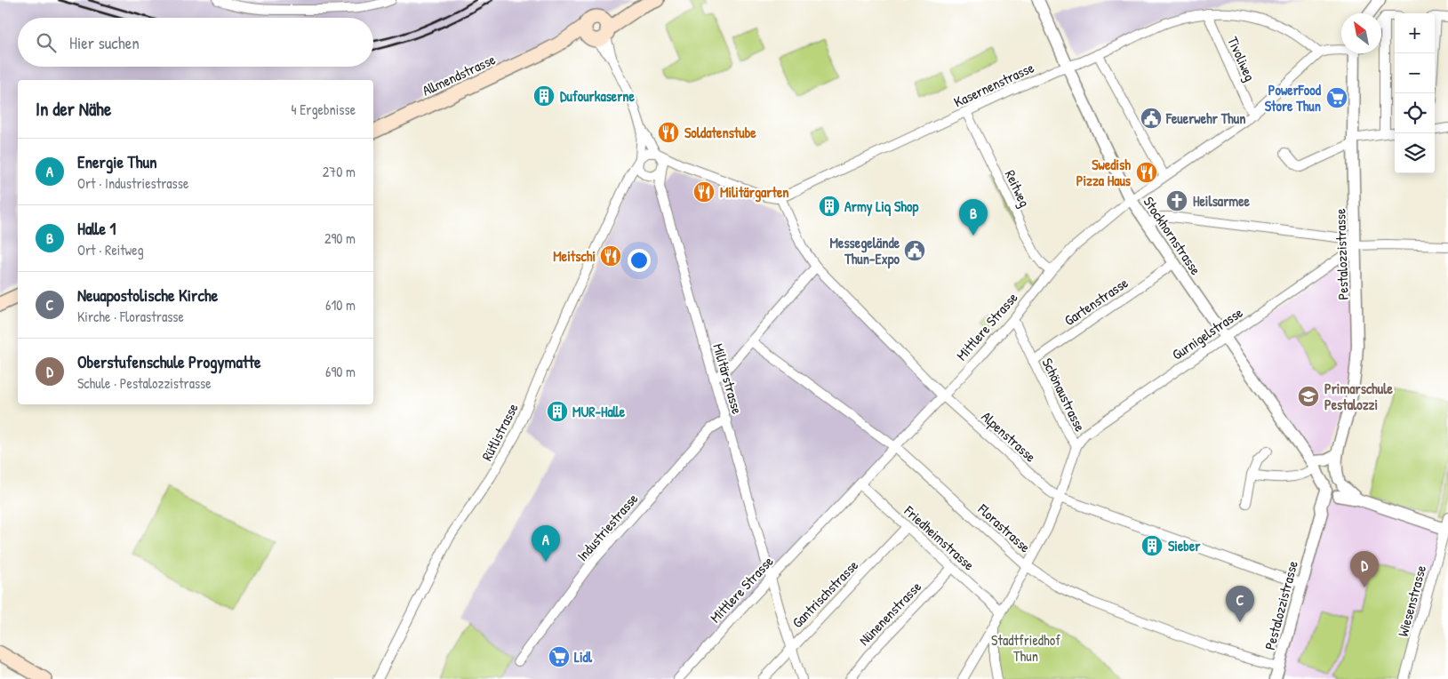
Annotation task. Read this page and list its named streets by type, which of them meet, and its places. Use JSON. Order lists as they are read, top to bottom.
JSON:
{
  "streets": {
    "main road": ["Allmendstrasse"],
    "street": [
      "Tivoliweg",
      "Kasernenstrasse",
      "Reitweg",
      "Stockhornstrasse",
      "Pestalozzistrasse",
      "Gartenstrasse",
      "Mittlere Strasse",
      "Gurnigelstrasse",
      "Militärstrasse",
      "Schönaustrasse",
      "Rütlistrasse",
      "Alpenstrasse",
      "Industriestrasse",
      "Florastrasse",
      "Friedheimstrasse",
      "Gantrischstrasse",
      "Wiesenstrasse",
      "Nünenenstrasse"
    ]
  },
  "crossings": [
    ["Tivoliweg", "Kasernenstrasse"],
    ["Tivoliweg", "Mittlere Strasse"],
    ["Kasernenstrasse", "Reitweg"],
    ["Kasernenstrasse", "Stockhornstrasse"],
    ["Kasernenstrasse", "Mittlere Strasse"],
    ["Kasernenstrasse", "Alpenstrasse"],
    ["Reitweg", "Mittlere Strasse"],
    ["Stockhornstrasse", "Pestalozzistrasse"],
    ["Stockhornstrasse", "Gartenstrasse"],
    ["Stockhornstrasse", "Mittlere Strasse"],
    ["Stockhornstrasse", "Gurnigelstrasse"],
    ["Pestalozzistrasse", "Gurnigelstrasse"],
    ["Pestalozzistrasse", "Alpenstrasse"],
    ["Pestalozzistrasse", "Florastrasse"],
    ["Gartenstrasse", "Schönaustrasse"],
    ["Mittlere Strasse", "Militärstrasse"],
    ["Mittlere Strasse", "Schönaustrasse"],
    ["Mittlere Strasse", "Alpenstrasse"],
    ["Mittlere Strasse", "Florastrasse"],
    ["Mittlere Strasse", "Friedheimstrasse"],
    ["Gurnigelstrasse", "Schönaustrasse"],
    ["Militärstrasse", "Rütlistrasse"],
    ["Militärstrasse", "Industriestrasse"],
    ["Militärstrasse", "Gantrischstrasse"],
    ["Schönaustrasse", "Alpenstrasse"],
    ["Schönaustrasse", "Florastrasse"],
    ["Schönaustrasse", "Friedheimstrasse"],
    ["Friedheimstrasse", "Gantrischstrasse"],
    ["Friedheimstrasse", "Nünenenstrasse"]
  ],
  "parks": ["Stadtfriedhof Thun"],
  "places": {
    "building": [
      "Dufourkaserne",
      "Army Liq Shop",
      "MUR-Halle",
      "Sieber"
    ],
    "supermarket": ["PowerFood Store Thun", "Lidl"],
    "public building": ["Feuerwehr Thun", "Messegelände Thun-Expo"],
    "restaurant": [
      "Soldatenstube",
      "Swedish Pizza Haus",
      "Militärgarten",
      "Meitschi"
    ],
    "church": ["Heilsarmee"],
    "school or university": ["Primarschule Pestalozzi"]
  },
  "north": "top left",
  "page": {
    "map_buttons": ["+", "−"],
    "search": "Hier suchen",
    "heading": ["In der Nähe", "4 Ergebnisse"],
    "list": [
      {
        "mark": "A",
        "name": "Energie Thun",
        "note": "Ort · Industriestrasse",
        "value": "270 m"
      },
      {
        "mark": "B",
        "name": "Halle 1",
        "note": "Ort · Reitweg",
        "value": "290 m"
      },
      {
        "mark": "C",
        "name": "Neuapostolische Kirche",
        "note": "Kirche · Florastrasse",
        "value": "610 m"
      },
      {
        "mark": "D",
        "name": "Oberstufenschule Progymatte",
        "note": "Schule · Pestalozzistrasse",
        "value": "690 m"
      }
    ],
    "pins": [
      "B",
      "A",
      "D",
      "C"
    ]
  }
}
